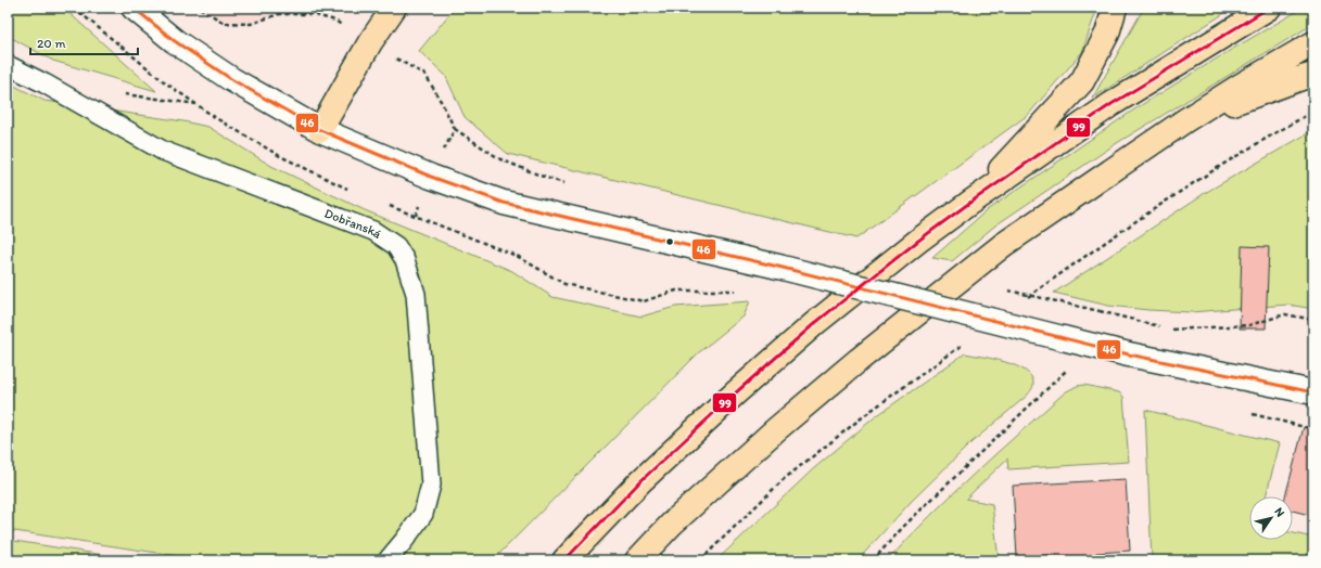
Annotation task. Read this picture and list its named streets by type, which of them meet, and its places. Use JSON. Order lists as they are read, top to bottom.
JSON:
{
  "streets": {
    "lane": ["Dobřanská"]
  },
  "lines": ["transit line 46", "transit line 99"],
  "scale_bar": "20 m",
  "north": "top right"
}
